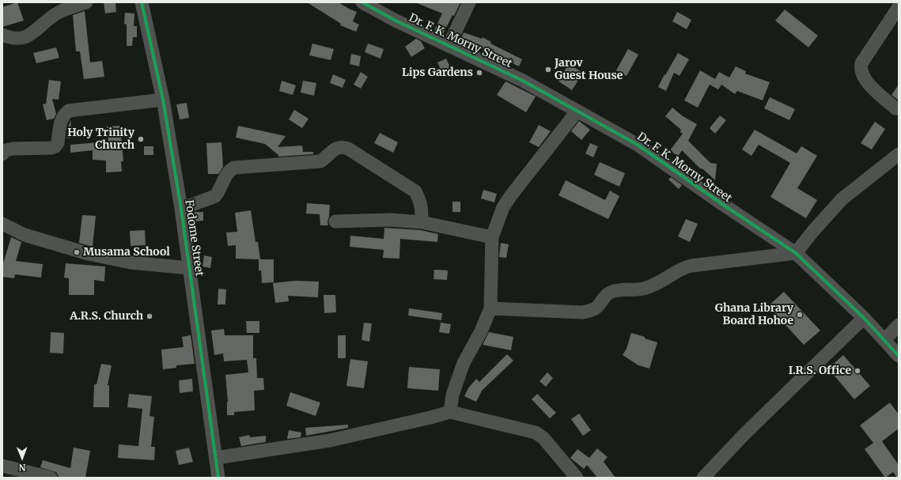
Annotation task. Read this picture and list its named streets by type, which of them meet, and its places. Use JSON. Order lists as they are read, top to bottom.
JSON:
{
  "streets": {
    "street": ["Dr. F. K. Morny Street", "Fodome Street"]
  },
  "places": [
    "Jarov Guest House",
    "Lips Gardens",
    "Holy Trinity Church",
    "Musama School",
    "Ghana Library Board Hohoe",
    "A.R.S. Church",
    "I.R.S. Office"
  ],
  "north": "bottom"
}
